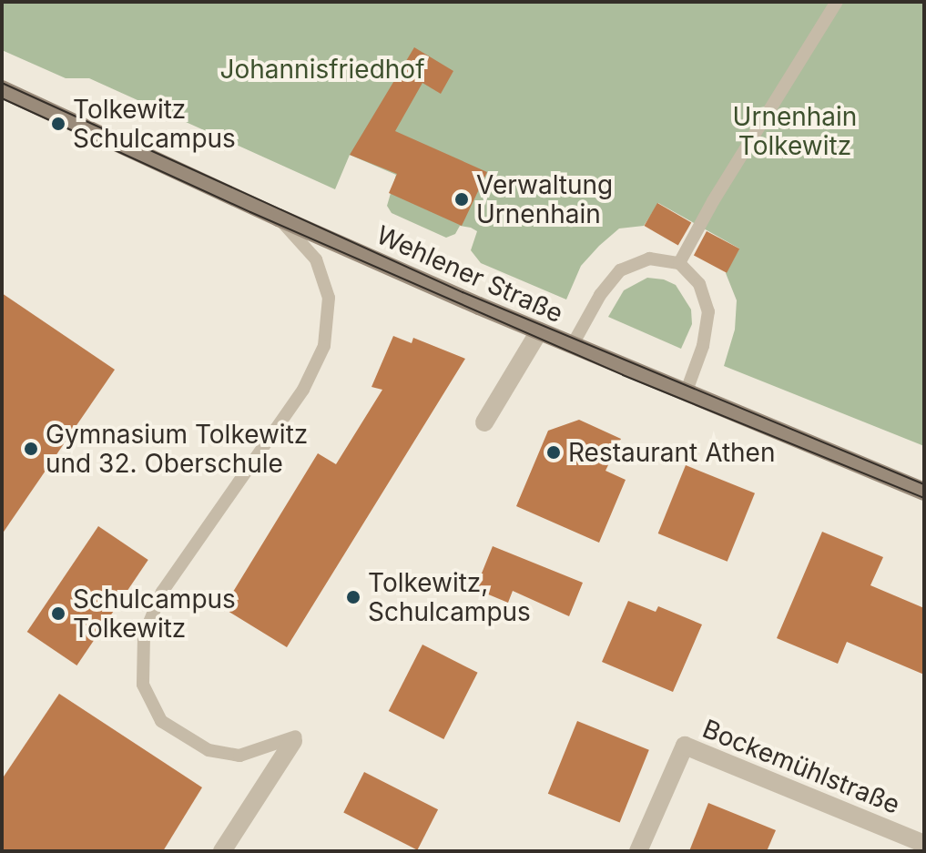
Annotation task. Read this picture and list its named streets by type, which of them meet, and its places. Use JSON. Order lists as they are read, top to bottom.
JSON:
{
  "streets": {
    "main road": ["Wehlener Straße"],
    "street": ["Bockemühlstraße"]
  },
  "parks": ["Johannisfriedhof", "Urnenhain Tolkewitz"],
  "places": [
    "Tolkewitz Schulcampus",
    "Verwaltung Urnenhain",
    "Gymnasium Tolkewitz und 32. Oberschule",
    "Restaurant Athen",
    "Tolkewitz, Schulcampus",
    "Schulcampus Tolkewitz"
  ]
}
